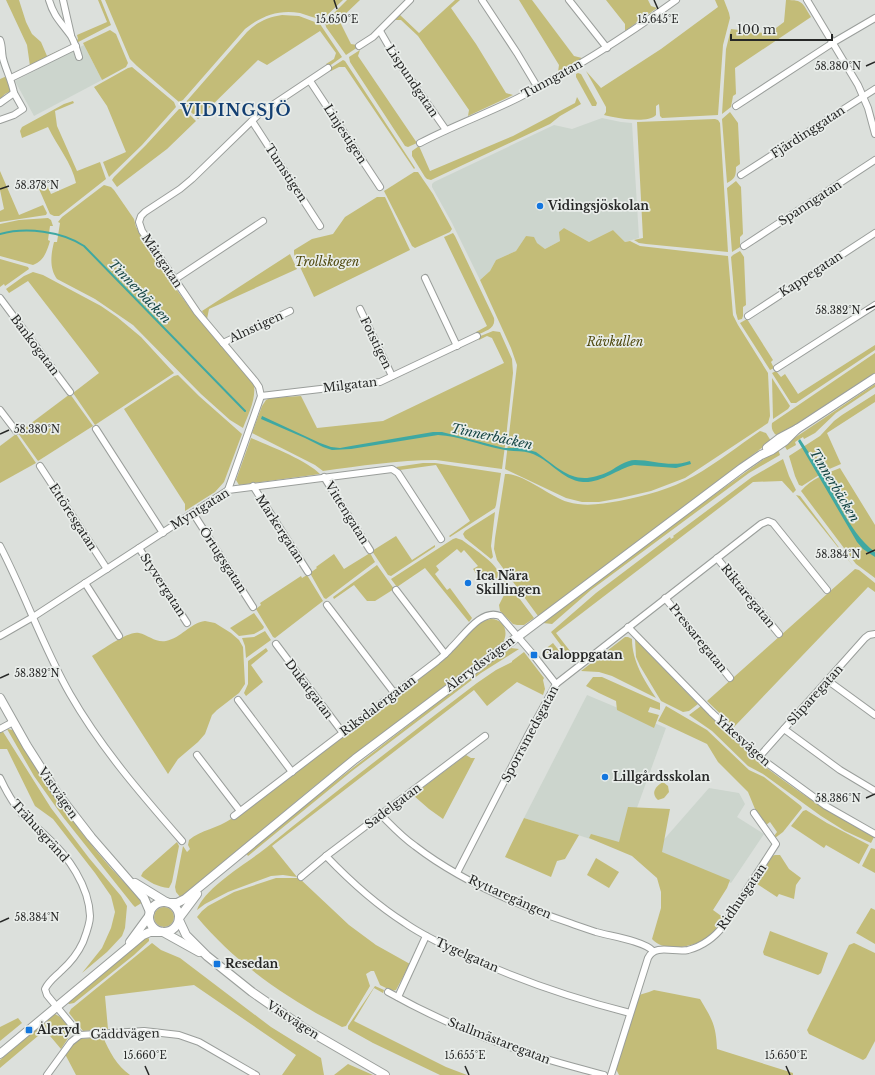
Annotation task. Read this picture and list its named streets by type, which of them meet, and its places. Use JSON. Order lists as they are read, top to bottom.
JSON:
{
  "streets": {
    "main road": ["Ålerydsvägen", "Vistvägen"],
    "street": [
      "Tunngatan",
      "Lispundgatan",
      "Fjärdinggatan",
      "Linjestigen",
      "Tumstigen",
      "Spanngatan",
      "Måttgatan",
      "Kappegatan",
      "Alnstigen",
      "Fotstigen",
      "Bankogatan",
      "Milgatan",
      "Myntgatan",
      "Vittengatan",
      "Ettöresgatan",
      "Markergatan",
      "Örtugsgatan",
      "Styvergatan",
      "Riktaregatan",
      "Pressaregatan",
      "Dukatgatan",
      "Sliparegatan",
      "Riksdalergatan",
      "Sporrsmedsgatan",
      "Yrkesvägen",
      "Sadelgatan",
      "Trähusgränd",
      "Ryttaregången",
      "Ridhusgatan",
      "Tygelgatan",
      "Gäddvägen",
      "Stallmästaregatan"
    ]
  },
  "crossings": [
    ["Tunngatan", "Lispundgatan"],
    ["Linjestigen", "Måttgatan"],
    ["Tumstigen", "Måttgatan"],
    ["Måttgatan", "Alnstigen"],
    ["Måttgatan", "Milgatan"],
    ["Fotstigen", "Milgatan"],
    ["Myntgatan", "Vittengatan"],
    ["Myntgatan", "Ettöresgatan"],
    ["Myntgatan", "Markergatan"],
    ["Myntgatan", "Örtugsgatan"],
    ["Myntgatan", "Styvergatan"],
    ["Riktaregatan", "Sporrsmedsgatan"],
    ["Pressaregatan", "Sporrsmedsgatan"],
    ["Ålerydsvägen", "Riksdalergatan"],
    ["Ålerydsvägen", "Vistvägen"],
    ["Dukatgatan", "Riksdalergatan"],
    ["Sliparegatan", "Yrkesvägen"],
    ["Sporrsmedsgatan", "Yrkesvägen"],
    ["Sporrsmedsgatan", "Ryttaregången"],
    ["Sadelgatan", "Ryttaregången"],
    ["Sadelgatan", "Tygelgatan"],
    ["Trähusgränd", "Gäddvägen"],
    ["Ryttaregången", "Ridhusgatan"]
  ],
  "districts": ["VIDINGSJÖ"],
  "water": ["Tinnerbäcken"],
  "parks": ["Trollskogen", "Rävkullen"],
  "places": {
    "other": ["Vidingsjöskolan", "Ica Nära Skillingen", "Lillgårdsskolan"],
    "transit": ["Galoppgatan", "Resedan", "Åleryd"]
  },
  "scale_bar": "100 m",
  "coordinates": [
    "15.650°E",
    "15.645°E",
    "58.380°N",
    "58.378°N",
    "58.382°N",
    "58.384°N",
    "58.386°N",
    "15.660°E",
    "15.655°E"
  ]
}
